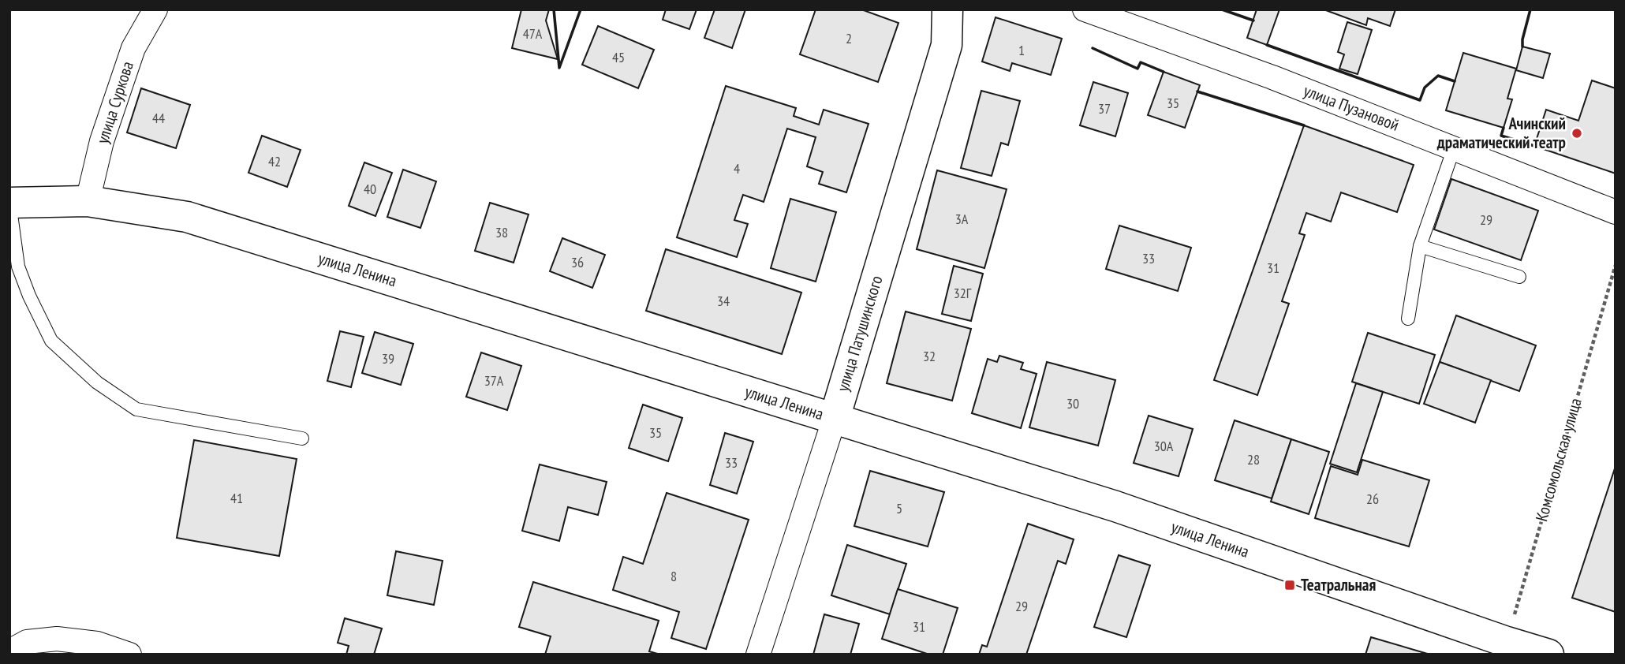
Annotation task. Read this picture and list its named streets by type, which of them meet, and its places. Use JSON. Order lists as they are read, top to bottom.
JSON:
{
  "streets": {
    "main road": ["улица Ленина", "улица Патушинского"],
    "street": ["улица Суркова", "улица Пузановой"],
    "path": ["Комсомольская улица"]
  },
  "crossings": [
    ["улица Суркова", "улица Ленина"],
    ["улица Ленина", "улица Патушинского"],
    ["улица Ленина", "Комсомольская улица"]
  ],
  "places": {
    "other": ["Ачинский драматический театр"],
    "transit": ["Театральная"]
  },
  "house_numbers": [
    "47А",
    "2",
    "1",
    "45",
    "35",
    "37",
    "44",
    "42",
    "4",
    "40",
    "3А",
    "29",
    "38",
    "33",
    "36",
    "31",
    "32Г",
    "34",
    "32",
    "39",
    "37А",
    "30",
    "35",
    "30А",
    "28",
    "33",
    "41",
    "26",
    "5",
    "8",
    "29",
    "31"
  ]
}
